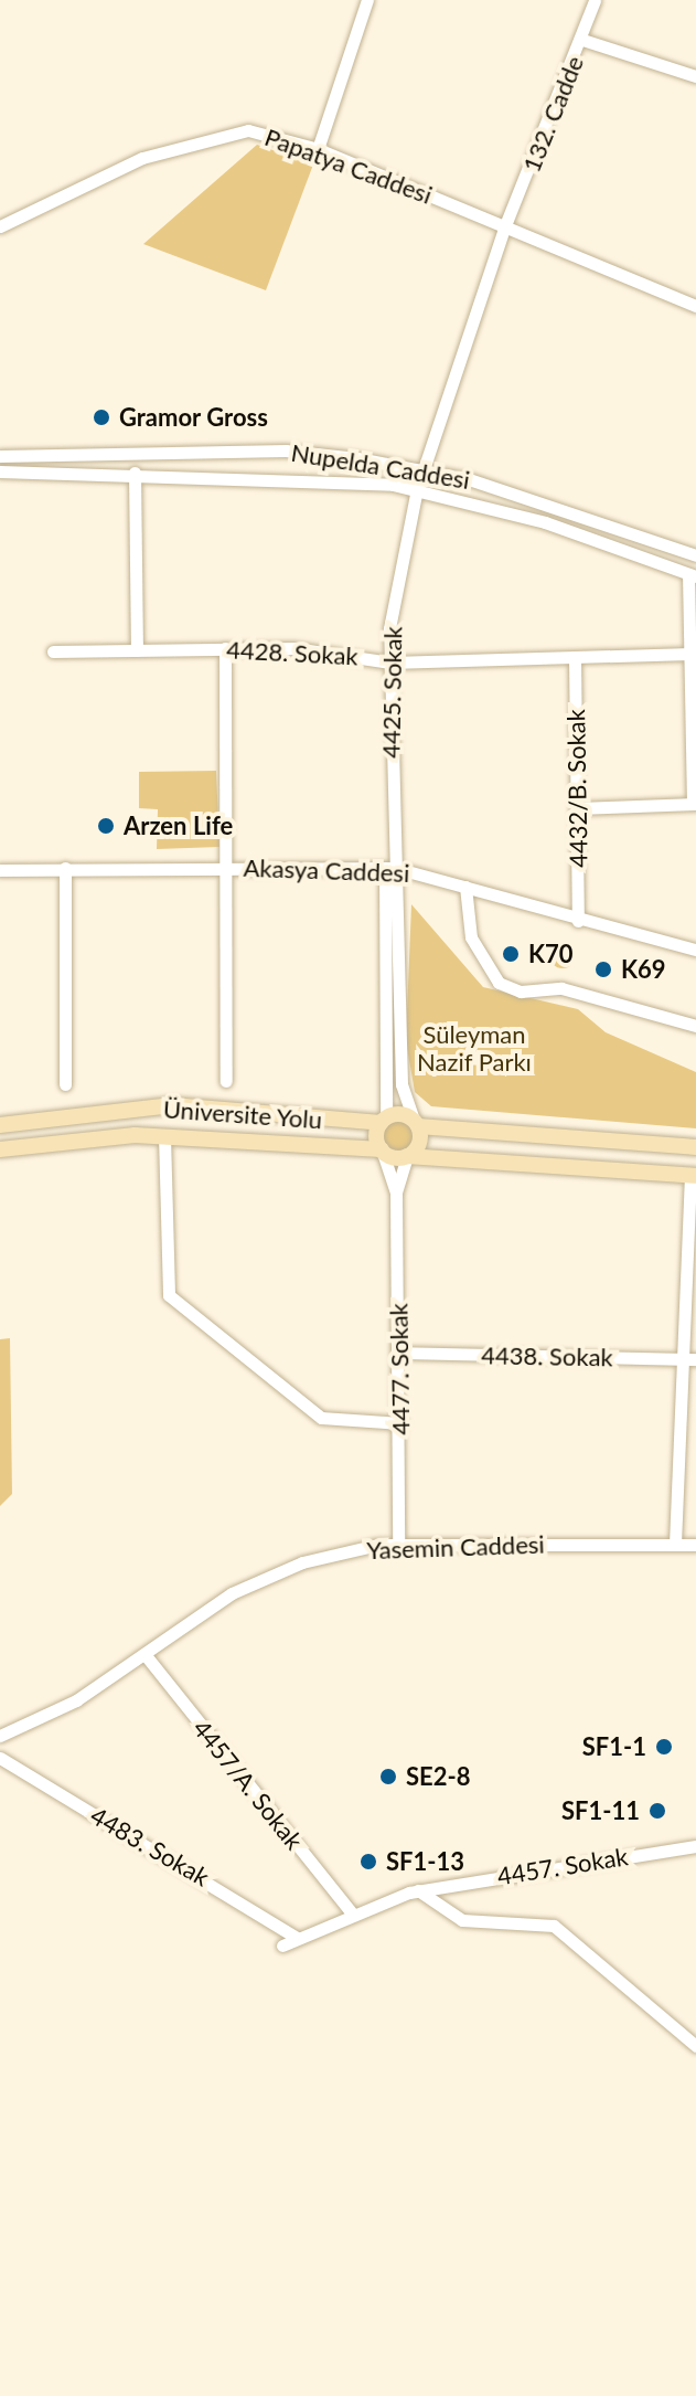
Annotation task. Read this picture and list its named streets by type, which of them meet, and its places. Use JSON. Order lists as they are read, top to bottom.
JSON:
{
  "streets": {
    "main road": ["Üniversite Yolu"],
    "street": [
      "132. Cadde",
      "Papatya Caddesi",
      "Nupelda Caddesi",
      "4428. Sokak",
      "4425. Sokak",
      "4432/B. Sokak",
      "Akasya Caddesi",
      "4438. Sokak",
      "4477. Sokak",
      "Yasemin Caddesi",
      "4457/A. Sokak",
      "4483. Sokak",
      "4457. Sokak"
    ]
  },
  "crossings": [
    ["132. Cadde", "Papatya Caddesi"],
    ["132. Cadde", "4425. Sokak"],
    ["Papatya Caddesi", "4425. Sokak"],
    ["Nupelda Caddesi", "4425. Sokak"],
    ["4428. Sokak", "4425. Sokak"],
    ["4428. Sokak", "4432/B. Sokak"],
    ["4425. Sokak", "Akasya Caddesi"],
    ["4425. Sokak", "Üniversite Yolu"],
    ["4432/B. Sokak", "Akasya Caddesi"],
    ["4438. Sokak", "4477. Sokak"],
    ["4477. Sokak", "Yasemin Caddesi"],
    ["Yasemin Caddesi", "4457/A. Sokak"],
    ["4457/A. Sokak", "4457. Sokak"],
    ["4483. Sokak", "4457. Sokak"]
  ],
  "parks": ["Süleyman Nazif Parkı"],
  "places": [
    "Gramor Gross",
    "Arzen Life",
    "K70",
    "K69",
    "SF1-1",
    "SE2-8",
    "SF1-11",
    "SF1-13"
  ]
}
